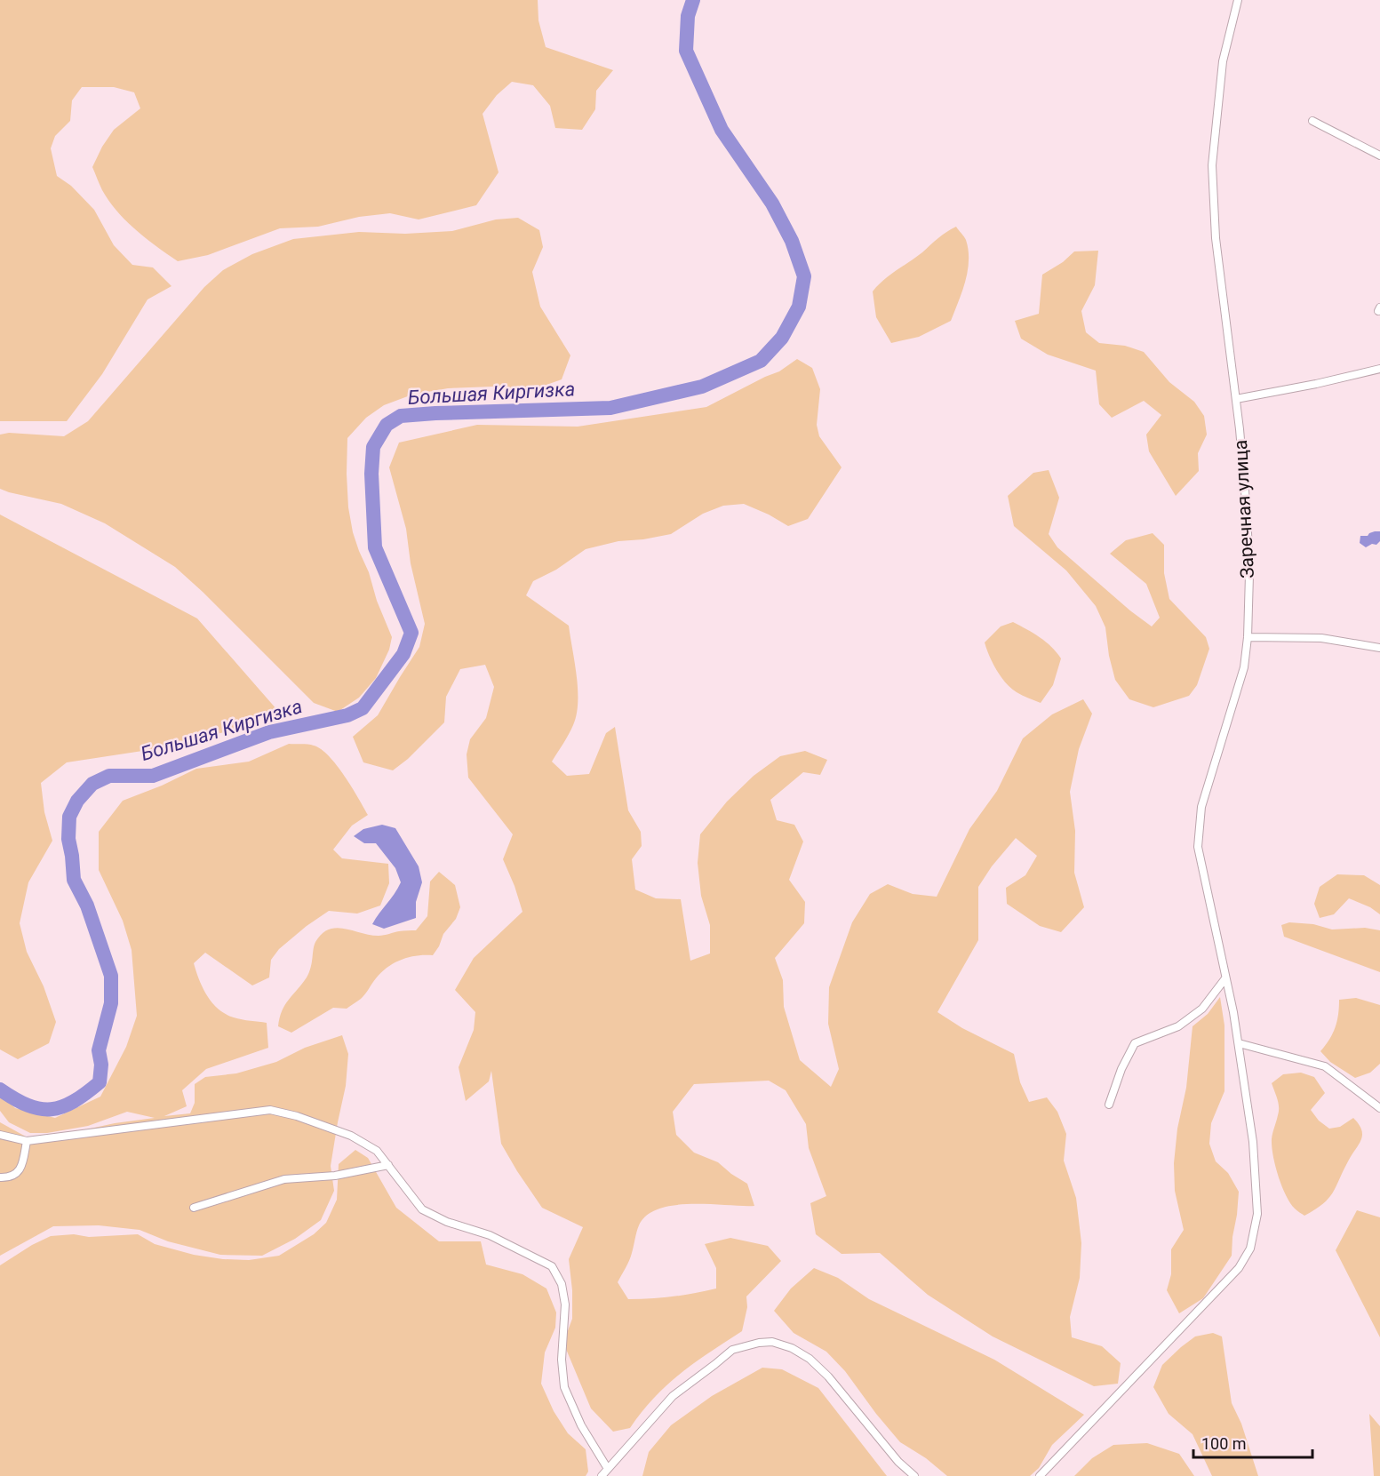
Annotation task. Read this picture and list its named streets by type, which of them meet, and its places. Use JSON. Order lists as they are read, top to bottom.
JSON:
{
  "streets": {
    "street": ["Заречная улица"]
  },
  "water": ["Большая Киргизка"],
  "scale_bar": "100 m"
}
